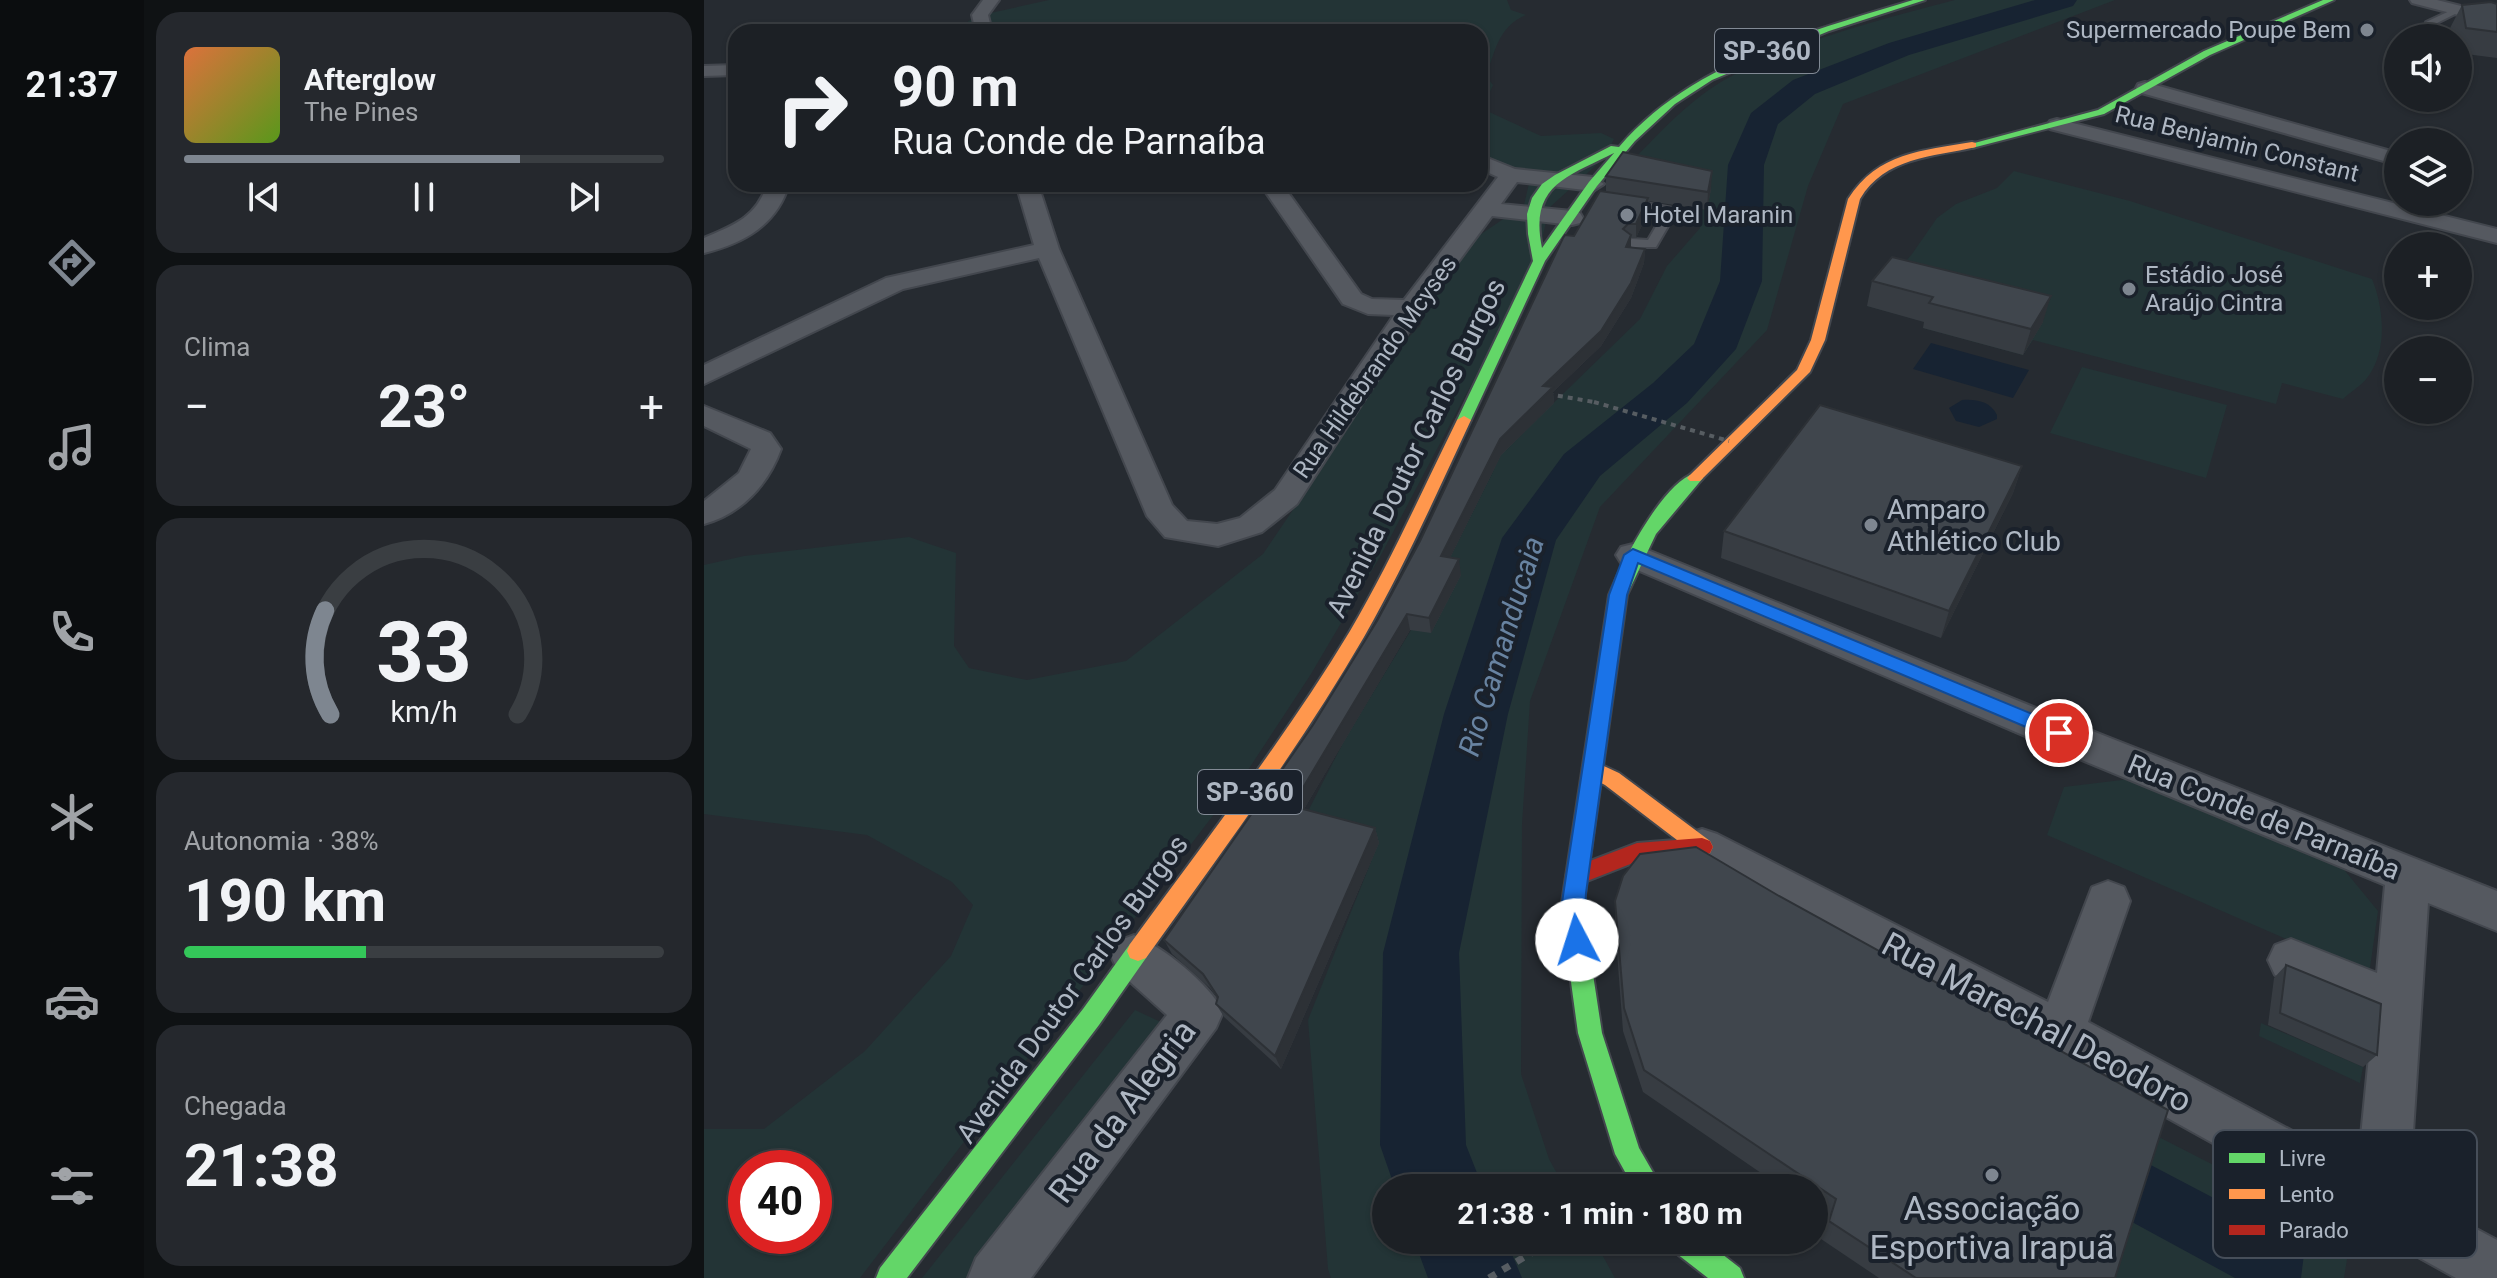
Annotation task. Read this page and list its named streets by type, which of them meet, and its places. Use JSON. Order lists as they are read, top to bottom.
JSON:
{
  "streets": {
    "street": [
      "SP-360",
      "Rua Benjamin Constant",
      "Rua Hildebrando Mcyses",
      "Avenida Doutor Carlos Burgos",
      "Rua Conde de Parnaíba",
      "Rua Marechal Deodoro",
      "Rua da Alegria"
    ]
  },
  "crossings": [
    ["Avenida Doutor Carlos Burgos", "Rua da Alegria"]
  ],
  "water": ["Rio Camanducaia"],
  "places": [
    "Supermercado Poupe Bem",
    "Hotel Maranin",
    "Estádio José Araújo Cintra",
    "Amparo Athlético Club",
    "Associação Esportiva Irapuã"
  ],
  "legend": ["Livre", "Lento", "Parado"],
  "page": {
    "tabs": "21:37",
    "map_buttons": ["+", "−"],
    "turn": ["90 m", "Rua Conde de Parnaíba"],
    "song": ["Afterglow", "The Pines"],
    "tile": [
      "Clima",
      ["Autonomia · 38%", "190 km"],
      ["Chegada", "21:38"]
    ],
    "heat": ["−", "23°", "+"],
    "limit": "40",
    "trip": "21:38 · 1 min · 180 m",
    "gauge": ["33", "km/h"]
  }
}
